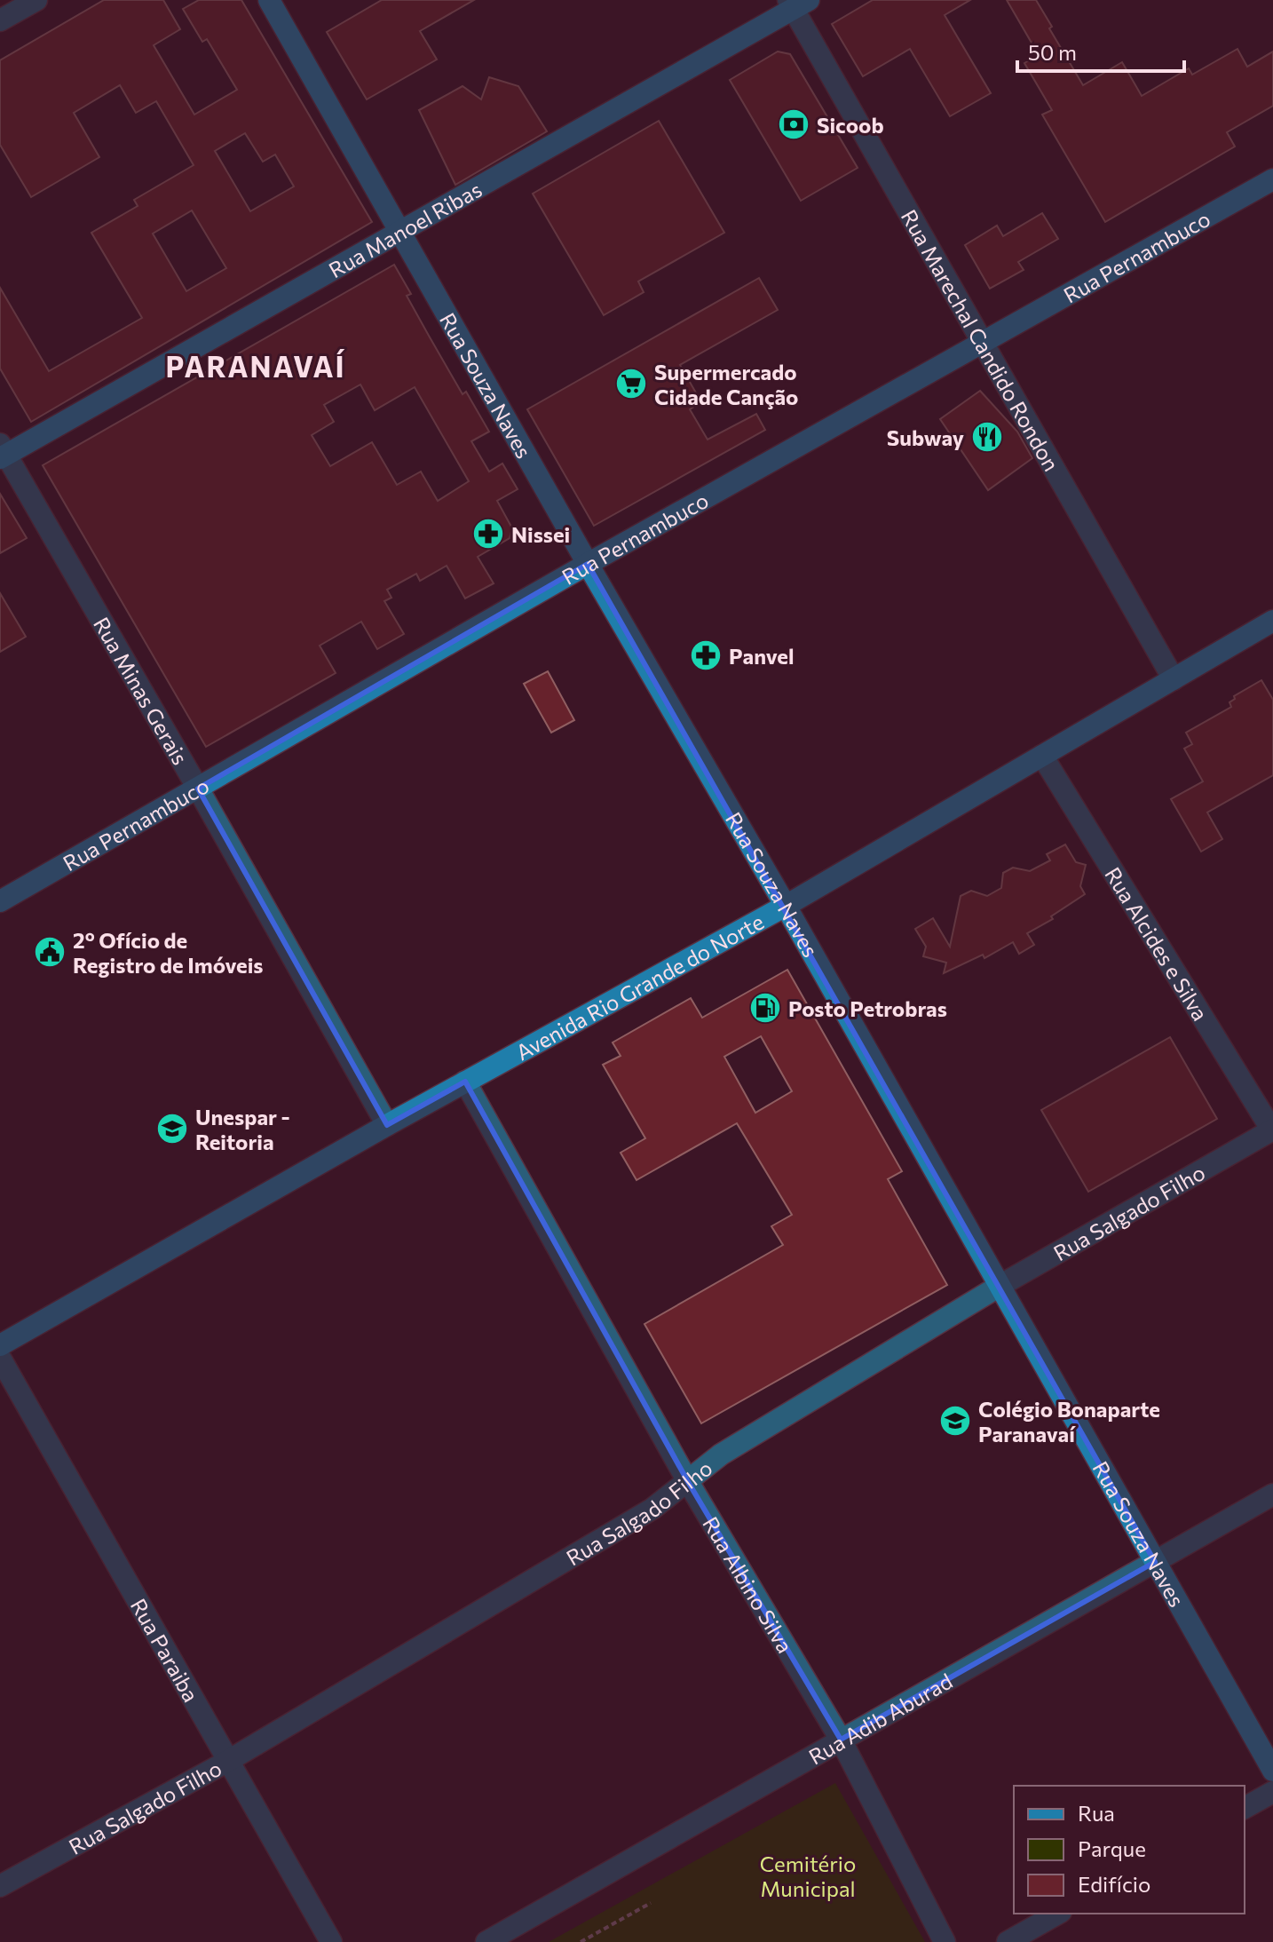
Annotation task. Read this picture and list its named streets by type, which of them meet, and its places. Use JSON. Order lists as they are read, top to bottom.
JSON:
{
  "streets": {
    "street": [
      "Rua Manoel Ribas",
      "Rua Pernambuco",
      "Rua Marechal Candido Rondon",
      "Rua Souza Naves",
      "Rua Minas Gerais",
      "Rua Alcides e Silva",
      "Avenida Rio Grande do Norte",
      "Rua Salgado Filho",
      "Rua Albino Silva",
      "Rua Paraiba",
      "Rua Adib Aburad"
    ]
  },
  "crossings": [
    ["Rua Manoel Ribas", "Rua Marechal Candido Rondon"],
    ["Rua Manoel Ribas", "Rua Souza Naves"],
    ["Rua Manoel Ribas", "Rua Minas Gerais"],
    ["Rua Pernambuco", "Rua Marechal Candido Rondon"],
    ["Rua Pernambuco", "Rua Souza Naves"],
    ["Rua Pernambuco", "Rua Minas Gerais"],
    ["Rua Marechal Candido Rondon", "Avenida Rio Grande do Norte"],
    ["Rua Souza Naves", "Avenida Rio Grande do Norte"],
    ["Rua Souza Naves", "Rua Salgado Filho"],
    ["Rua Souza Naves", "Rua Adib Aburad"],
    ["Rua Minas Gerais", "Avenida Rio Grande do Norte"],
    ["Rua Alcides e Silva", "Avenida Rio Grande do Norte"],
    ["Rua Alcides e Silva", "Rua Salgado Filho"],
    ["Avenida Rio Grande do Norte", "Rua Albino Silva"],
    ["Rua Salgado Filho", "Rua Albino Silva"],
    ["Rua Salgado Filho", "Rua Paraiba"],
    ["Rua Albino Silva", "Rua Adib Aburad"]
  ],
  "districts": ["PARANAVAÍ"],
  "parks": ["Cemitério Municipal"],
  "places": {
    "bank": ["Sicoob"],
    "supermarket": ["Supermercado Cidade Canção"],
    "restaurant": ["Subway"],
    "pharmacy": ["Nissei", "Panvel"],
    "public building": ["2º Ofício de Registro de Imóveis"],
    "fuel station": ["Posto Petrobras"],
    "school or university": ["Unespar - Reitoria", "Colégio Bonaparte Paranavaí"]
  },
  "legend": ["Rua", "Parque", "Edifício"],
  "scale_bar": "50 m"
}
